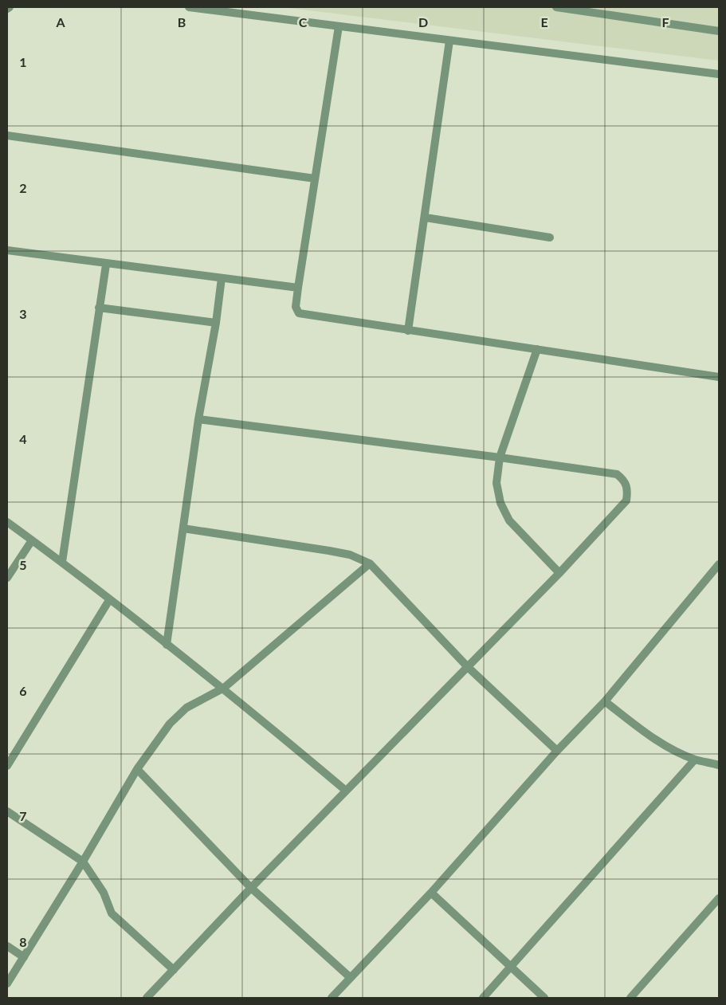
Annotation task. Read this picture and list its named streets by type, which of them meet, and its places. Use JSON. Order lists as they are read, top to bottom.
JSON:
{
  "grid": {
    "columns": [
      "A",
      "B",
      "C",
      "D",
      "E",
      "F"
    ],
    "rows": [
      "1",
      "2",
      "3",
      "4",
      "5",
      "6",
      "7",
      "8"
    ]
  }
}
